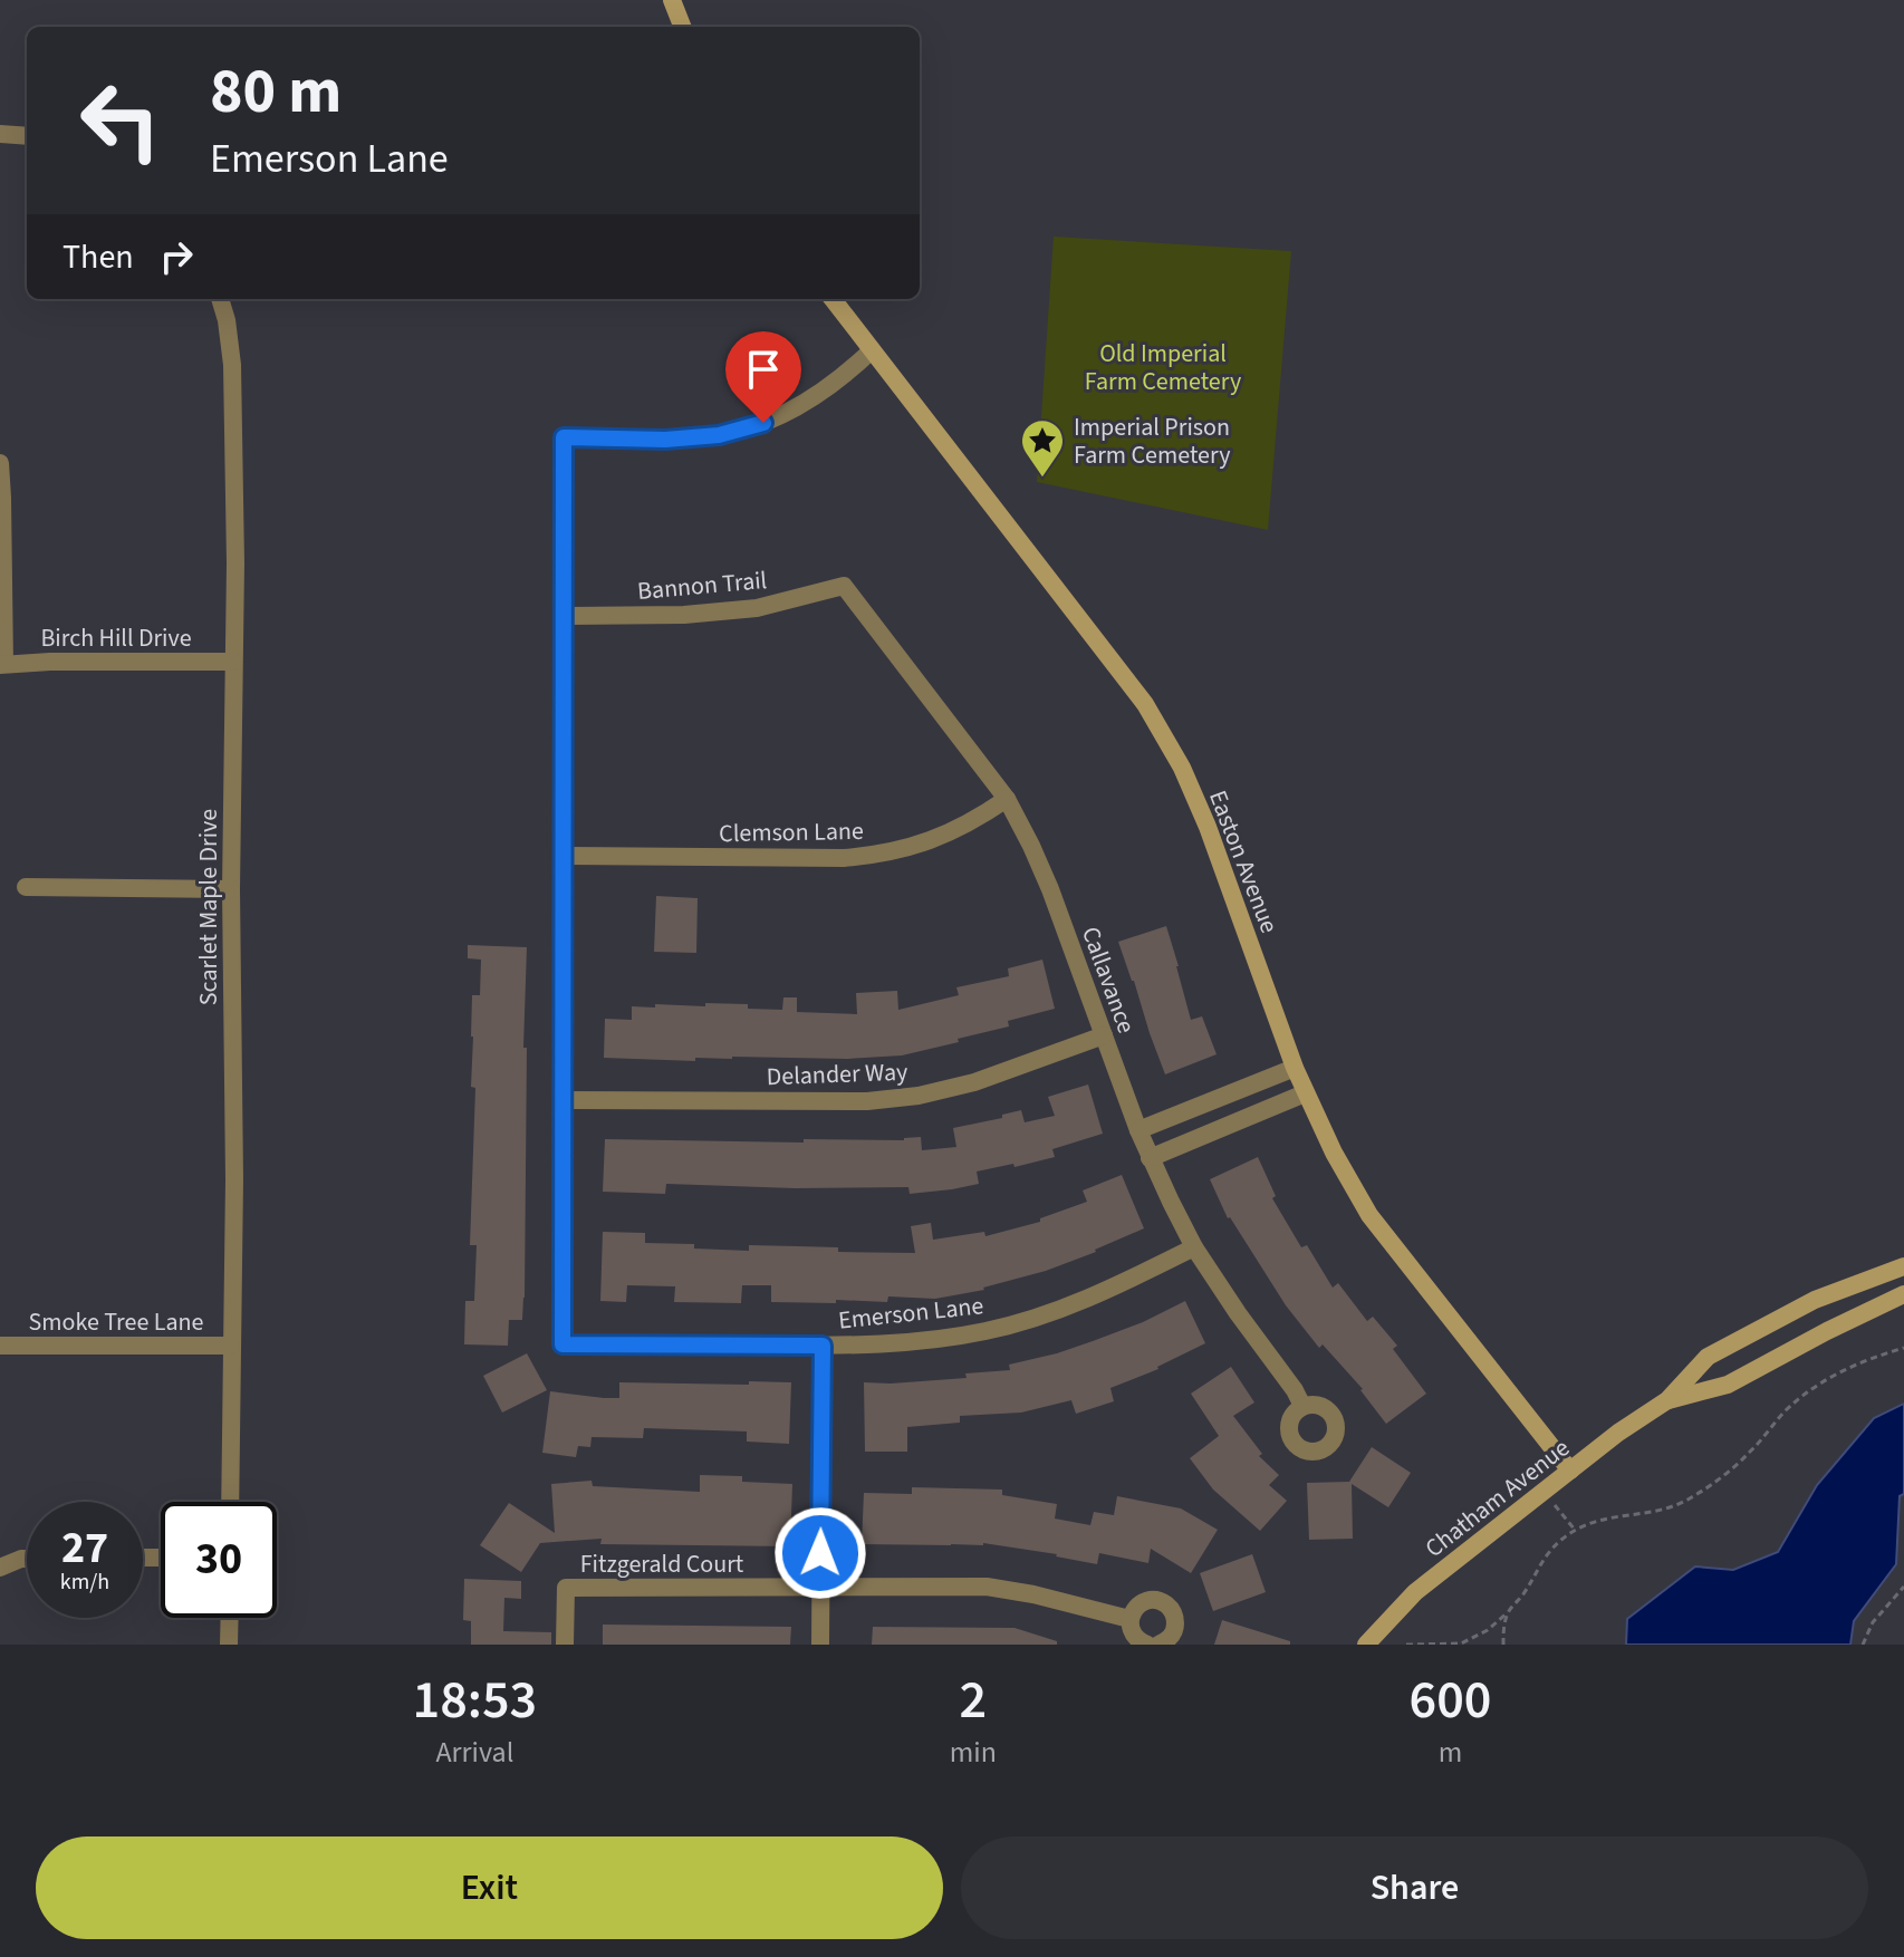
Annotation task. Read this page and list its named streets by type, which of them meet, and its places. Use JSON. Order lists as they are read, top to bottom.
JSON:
{
  "streets": {
    "street": [
      "Bannon Trail",
      "Birch Hill Drive",
      "Clemson Lane",
      "Easton Avenue",
      "Scarlet Maple Drive",
      "Callavance",
      "Delander Way",
      "Emerson Lane",
      "Smoke Tree Lane",
      "Chatham Avenue",
      "Fitzgerald Court"
    ]
  },
  "crossings": [
    ["Bannon Trail", "Callavance"],
    ["Birch Hill Drive", "Scarlet Maple Drive"],
    ["Clemson Lane", "Callavance"],
    ["Easton Avenue", "Chatham Avenue"],
    ["Scarlet Maple Drive", "Smoke Tree Lane"],
    ["Callavance", "Delander Way"],
    ["Callavance", "Emerson Lane"],
    ["Delander Way", "Emerson Lane"]
  ],
  "parks": ["Old Imperial Farm Cemetery"],
  "places": {
    "place": ["Imperial Prison Farm Cemetery"]
  },
  "page": {
    "turn": ["80 m", "Emerson Lane"],
    "then": "Then",
    "speed": "27 km/h",
    "limit": "30",
    "eta": [
      "18:53",
      "Arrival",
      "2",
      "min",
      "600",
      "m"
    ],
    "buttons": ["Exit", "Share"]
  }
}
